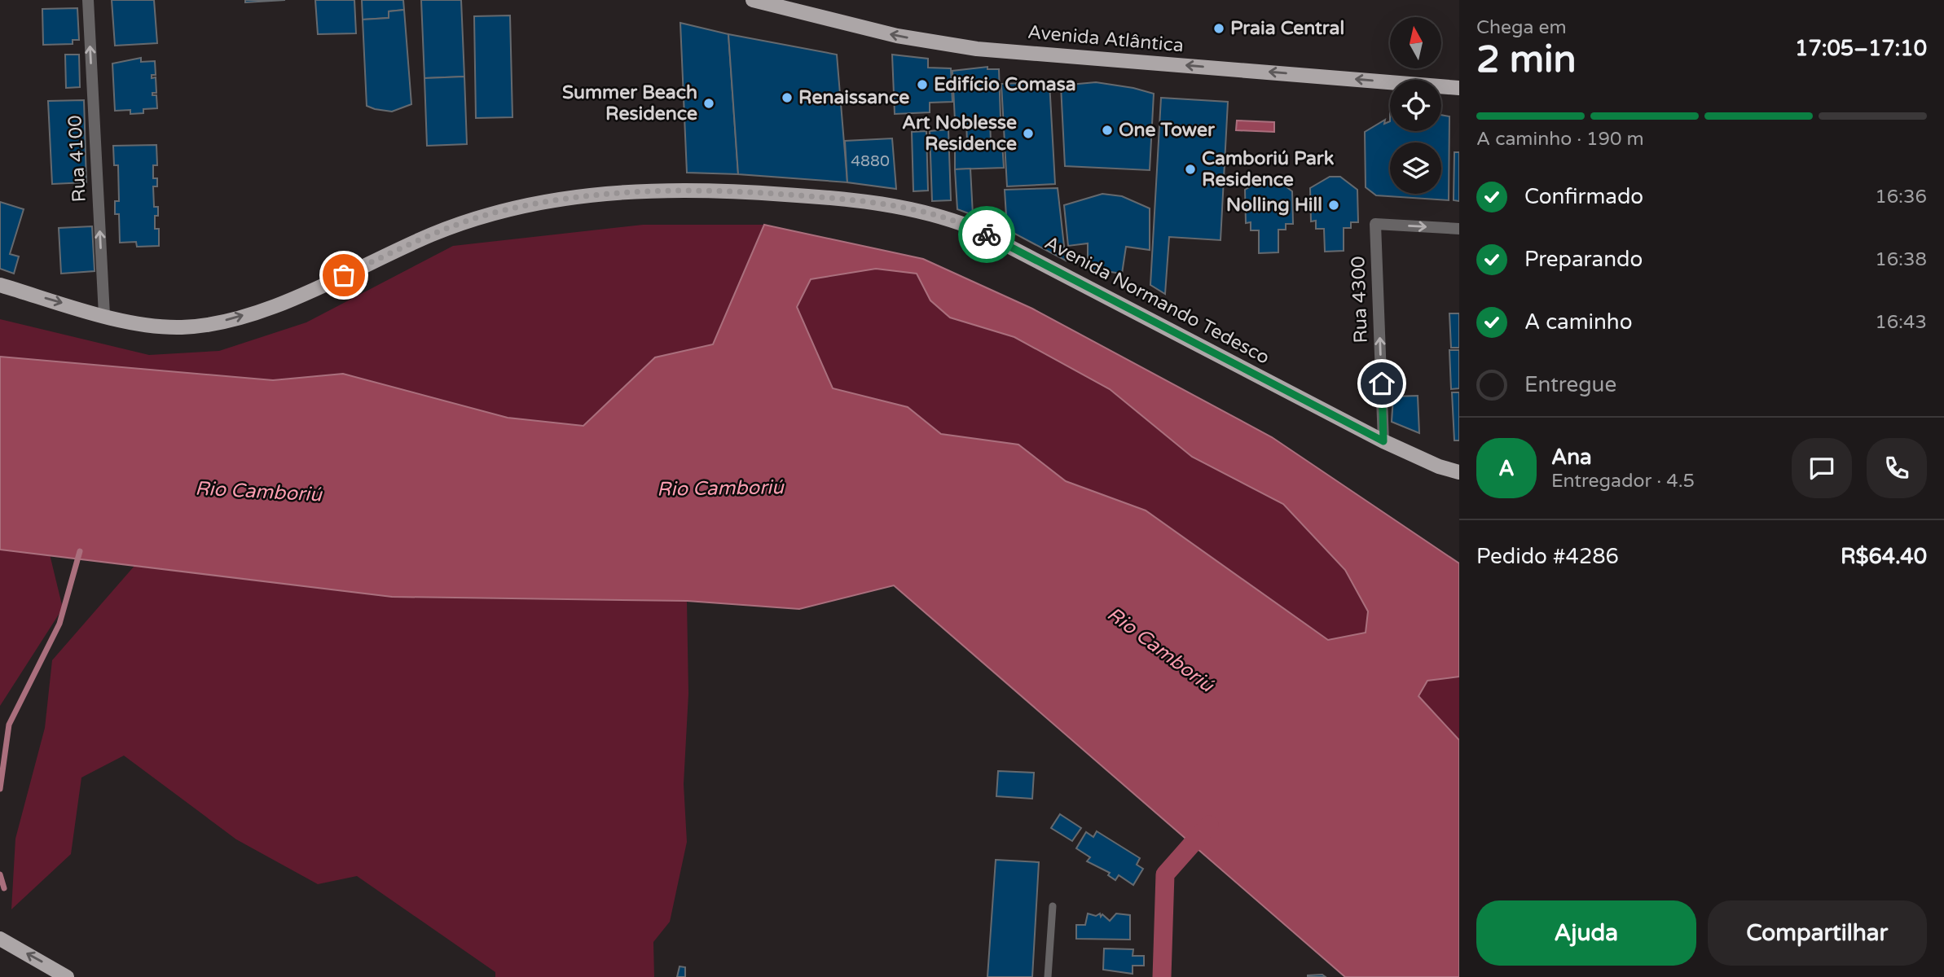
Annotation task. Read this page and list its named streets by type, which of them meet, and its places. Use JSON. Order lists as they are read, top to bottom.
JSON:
{
  "streets": {
    "main road": ["Avenida Atlântica", "Avenida Normando Tedesco"],
    "street": ["Rua 4100", "Rua 4300"]
  },
  "crossings": [
    ["Rua 4100", "Avenida Normando Tedesco"],
    ["Rua 4300", "Avenida Normando Tedesco"]
  ],
  "one_way": ["Avenida Atlântica", "Rua 4100", "Avenida Normando Tedesco"],
  "water": ["Rio Camboriú"],
  "places": [
    "Praia Central",
    "Edifício Comasa",
    "Renaissance",
    "Summer Beach Residence",
    "One Tower",
    "Art Noblesse Residence",
    "Camboriú Park Residence",
    "Nolling Hill"
  ],
  "house_numbers": ["4880"],
  "north": "top",
  "page": {
    "heading": ["2 min", "Chega em", "17:05–17:10"],
    "panel": [
      "Ana",
      "Entregador · 4.5",
      "Pedido #4286",
      "R$64.40"
    ],
    "bar": "A caminho · 190 m",
    "list": [
      ["Confirmado", "16:36"],
      ["Preparando", "16:38"],
      ["A caminho", "16:43"],
      "Entregue"
    ],
    "round": "A",
    "buttons": ["Ajuda", "Compartilhar"]
  }
}
